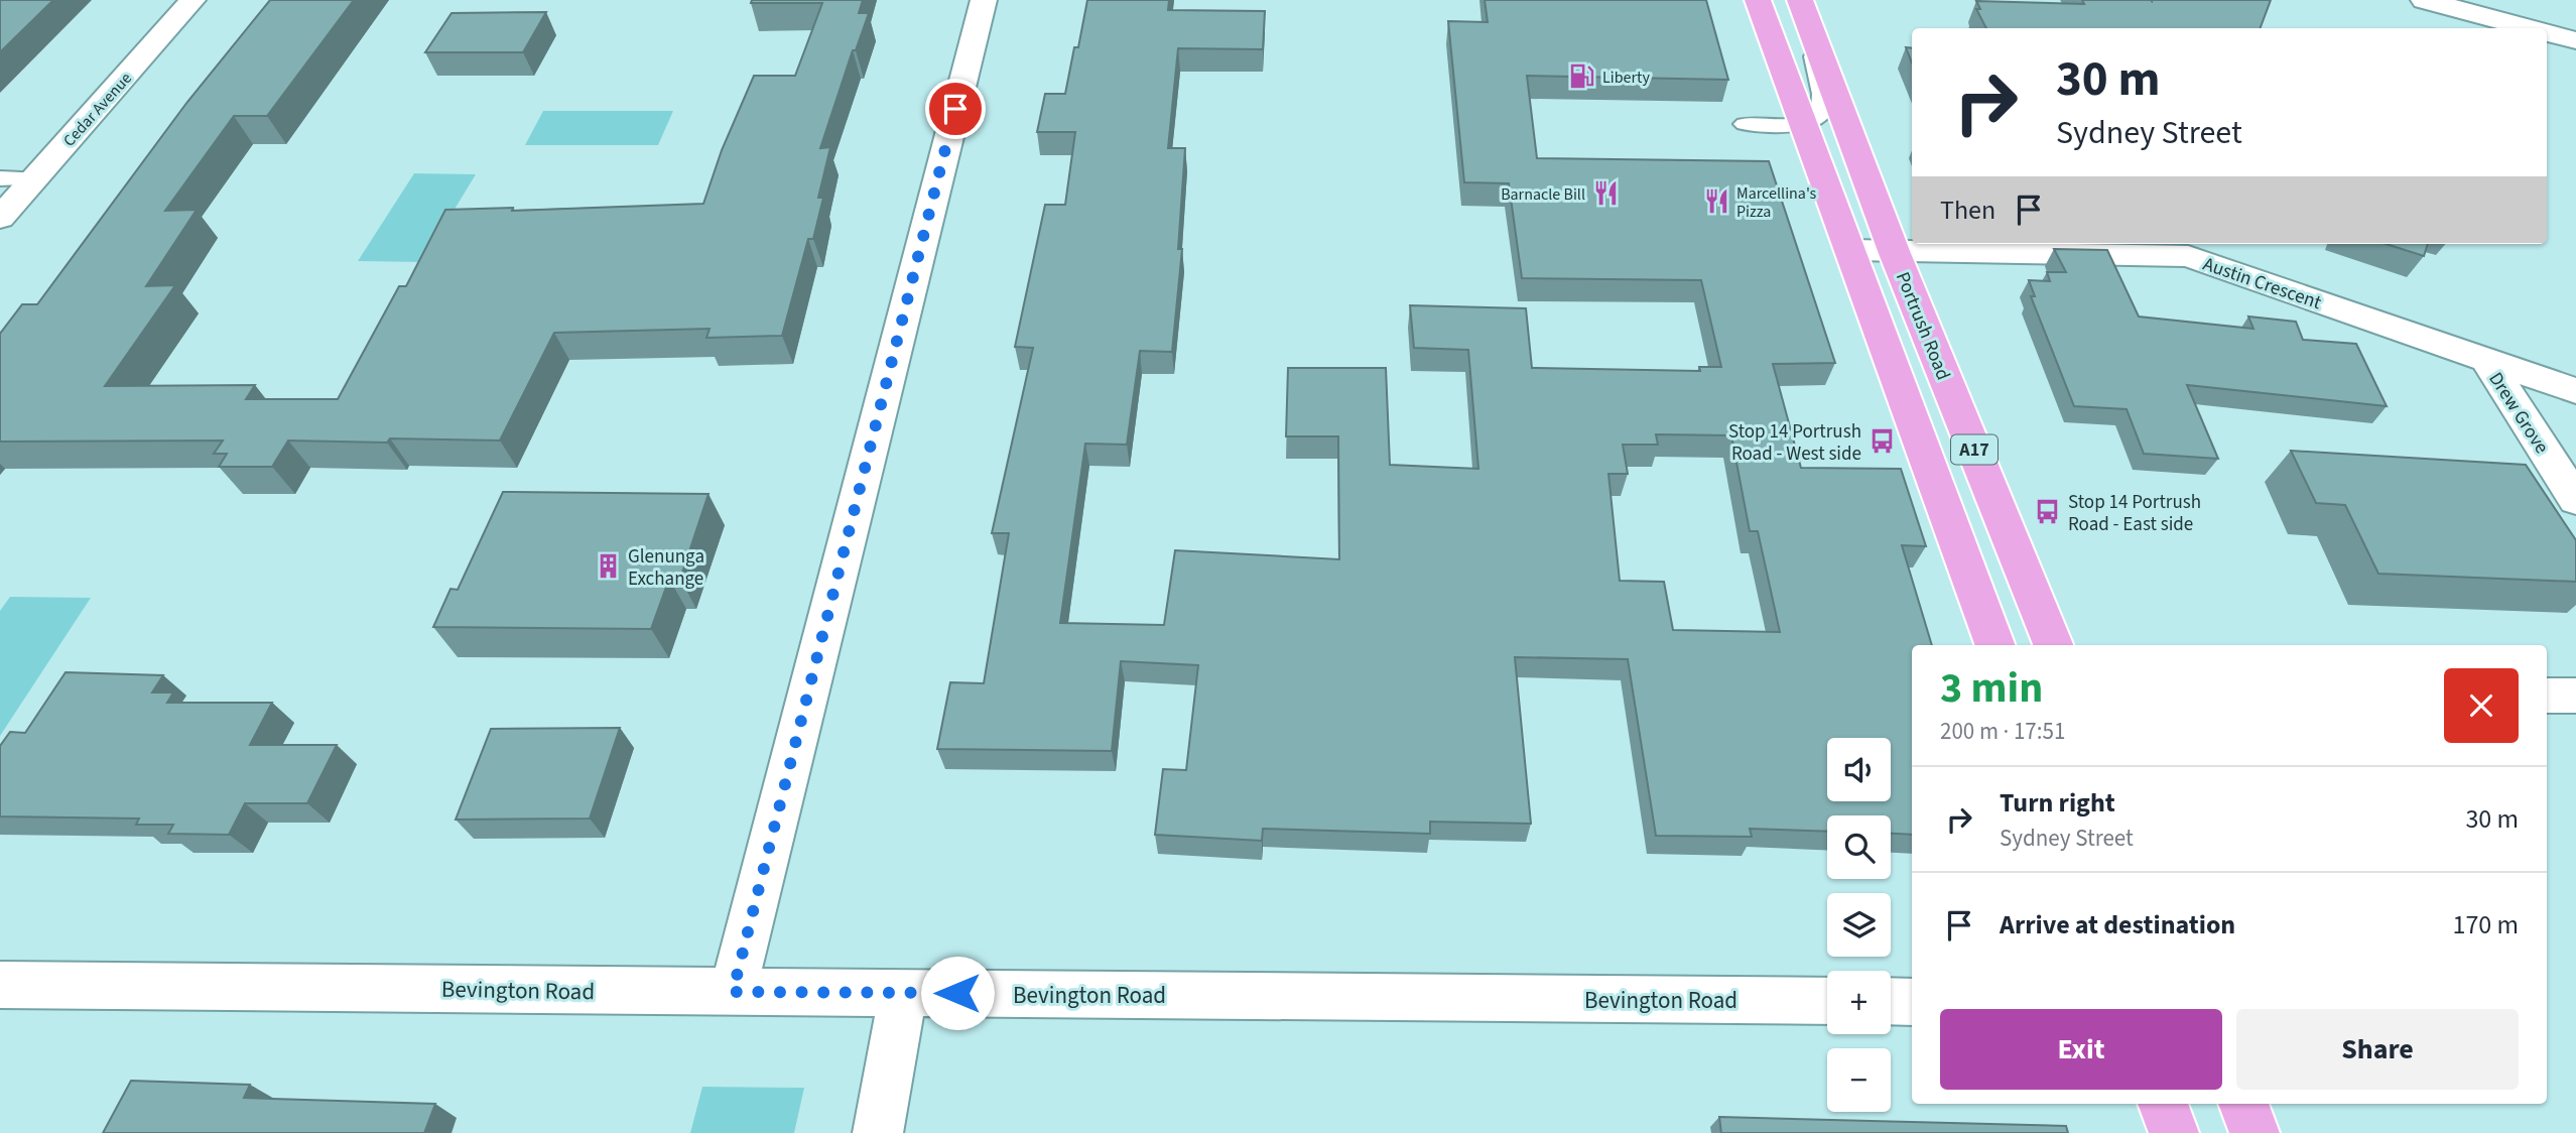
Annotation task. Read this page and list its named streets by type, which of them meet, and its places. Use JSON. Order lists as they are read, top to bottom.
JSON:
{
  "streets": {
    "highway": ["Portrush Road", "A17"],
    "street": [
      "Cedar Avenue",
      "Austin Crescent",
      "Drew Grove",
      "Bevington Road"
    ]
  },
  "crossings": [
    ["Austin Crescent", "Portrush Road"],
    ["Austin Crescent", "Drew Grove"],
    ["Austin Crescent", "A17"]
  ],
  "places": {
    "fuel station": ["Liberty"],
    "restaurant": ["Barnacle Bill", "Marcellina's Pizza"],
    "bus stop": ["Stop 14 Portrush Road - West side", "Stop 14 Portrush Road - East side"],
    "building": ["Glenunga Exchange"]
  },
  "page": {
    "turn": ["30 m", "Sydney Street"],
    "then": "Then",
    "heading": ["3 min", "200 m · 17:51"],
    "map_buttons": ["+", "−"],
    "list": [
      {
        "name": "Turn right",
        "note": "Sydney Street",
        "value": "30 m"
      },
      {
        "name": "Arrive at destination",
        "value": "170 m"
      }
    ],
    "buttons": ["Exit", "Share"]
  }
}
